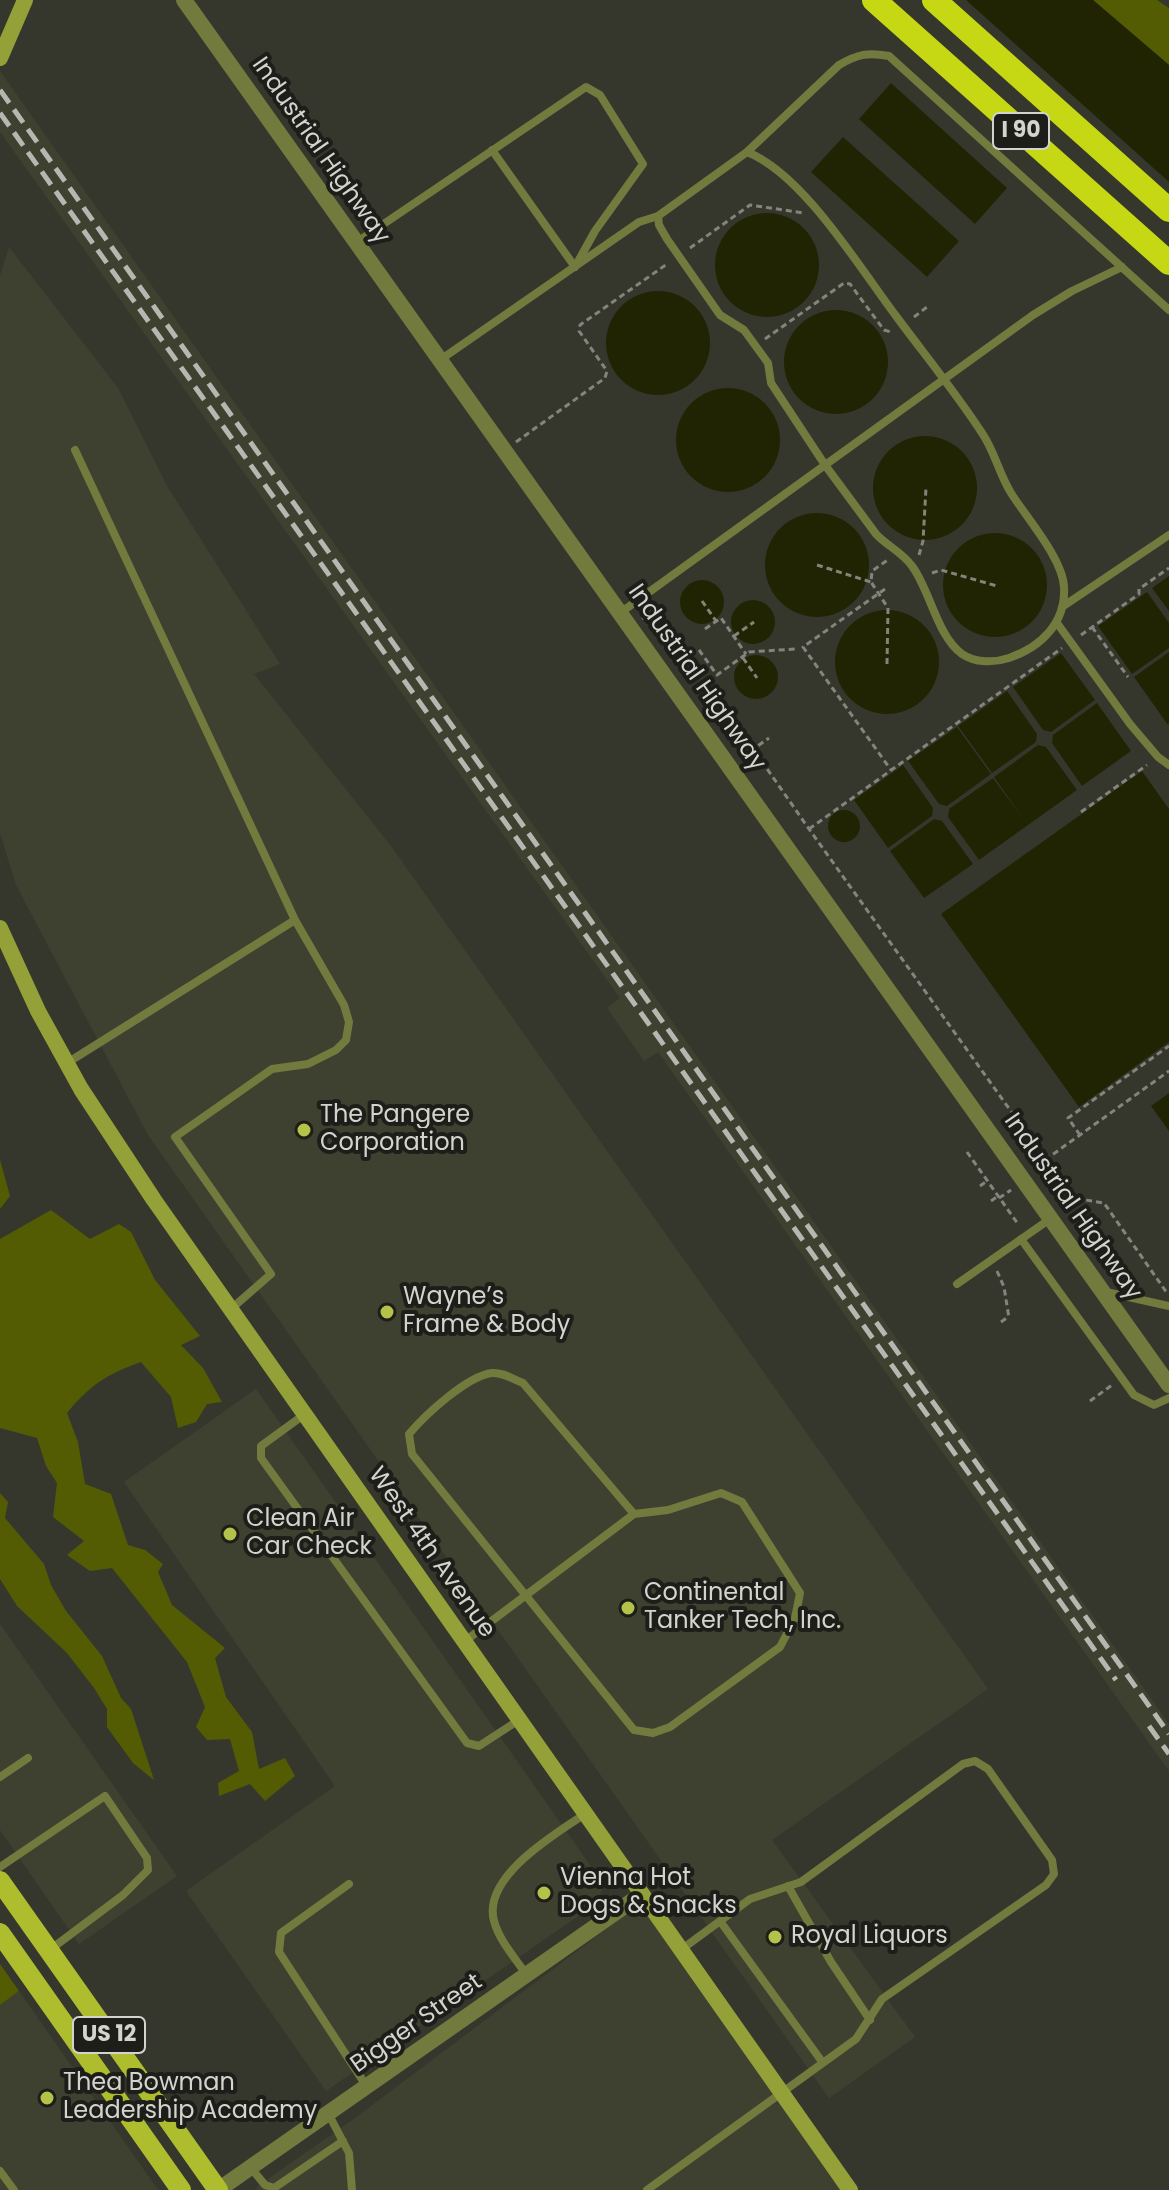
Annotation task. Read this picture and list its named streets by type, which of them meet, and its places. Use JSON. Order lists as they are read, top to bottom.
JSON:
{
  "streets": {
    "highway": ["I 90"],
    "main road": ["West 4th Avenue", "US 12"],
    "street": ["Industrial Highway", "Bigger Street"]
  },
  "crossings": [
    ["West 4th Avenue", "Bigger Street"],
    ["Bigger Street", "US 12"]
  ],
  "places": [
    "The Pangere Corporation",
    "Wayne’s Frame & Body",
    "Clean Air Car Check",
    "Continental Tanker Tech, Inc.",
    "Vienna Hot Dogs & Snacks",
    "Royal Liquors",
    "Thea Bowman Leadership Academy"
  ]
}
